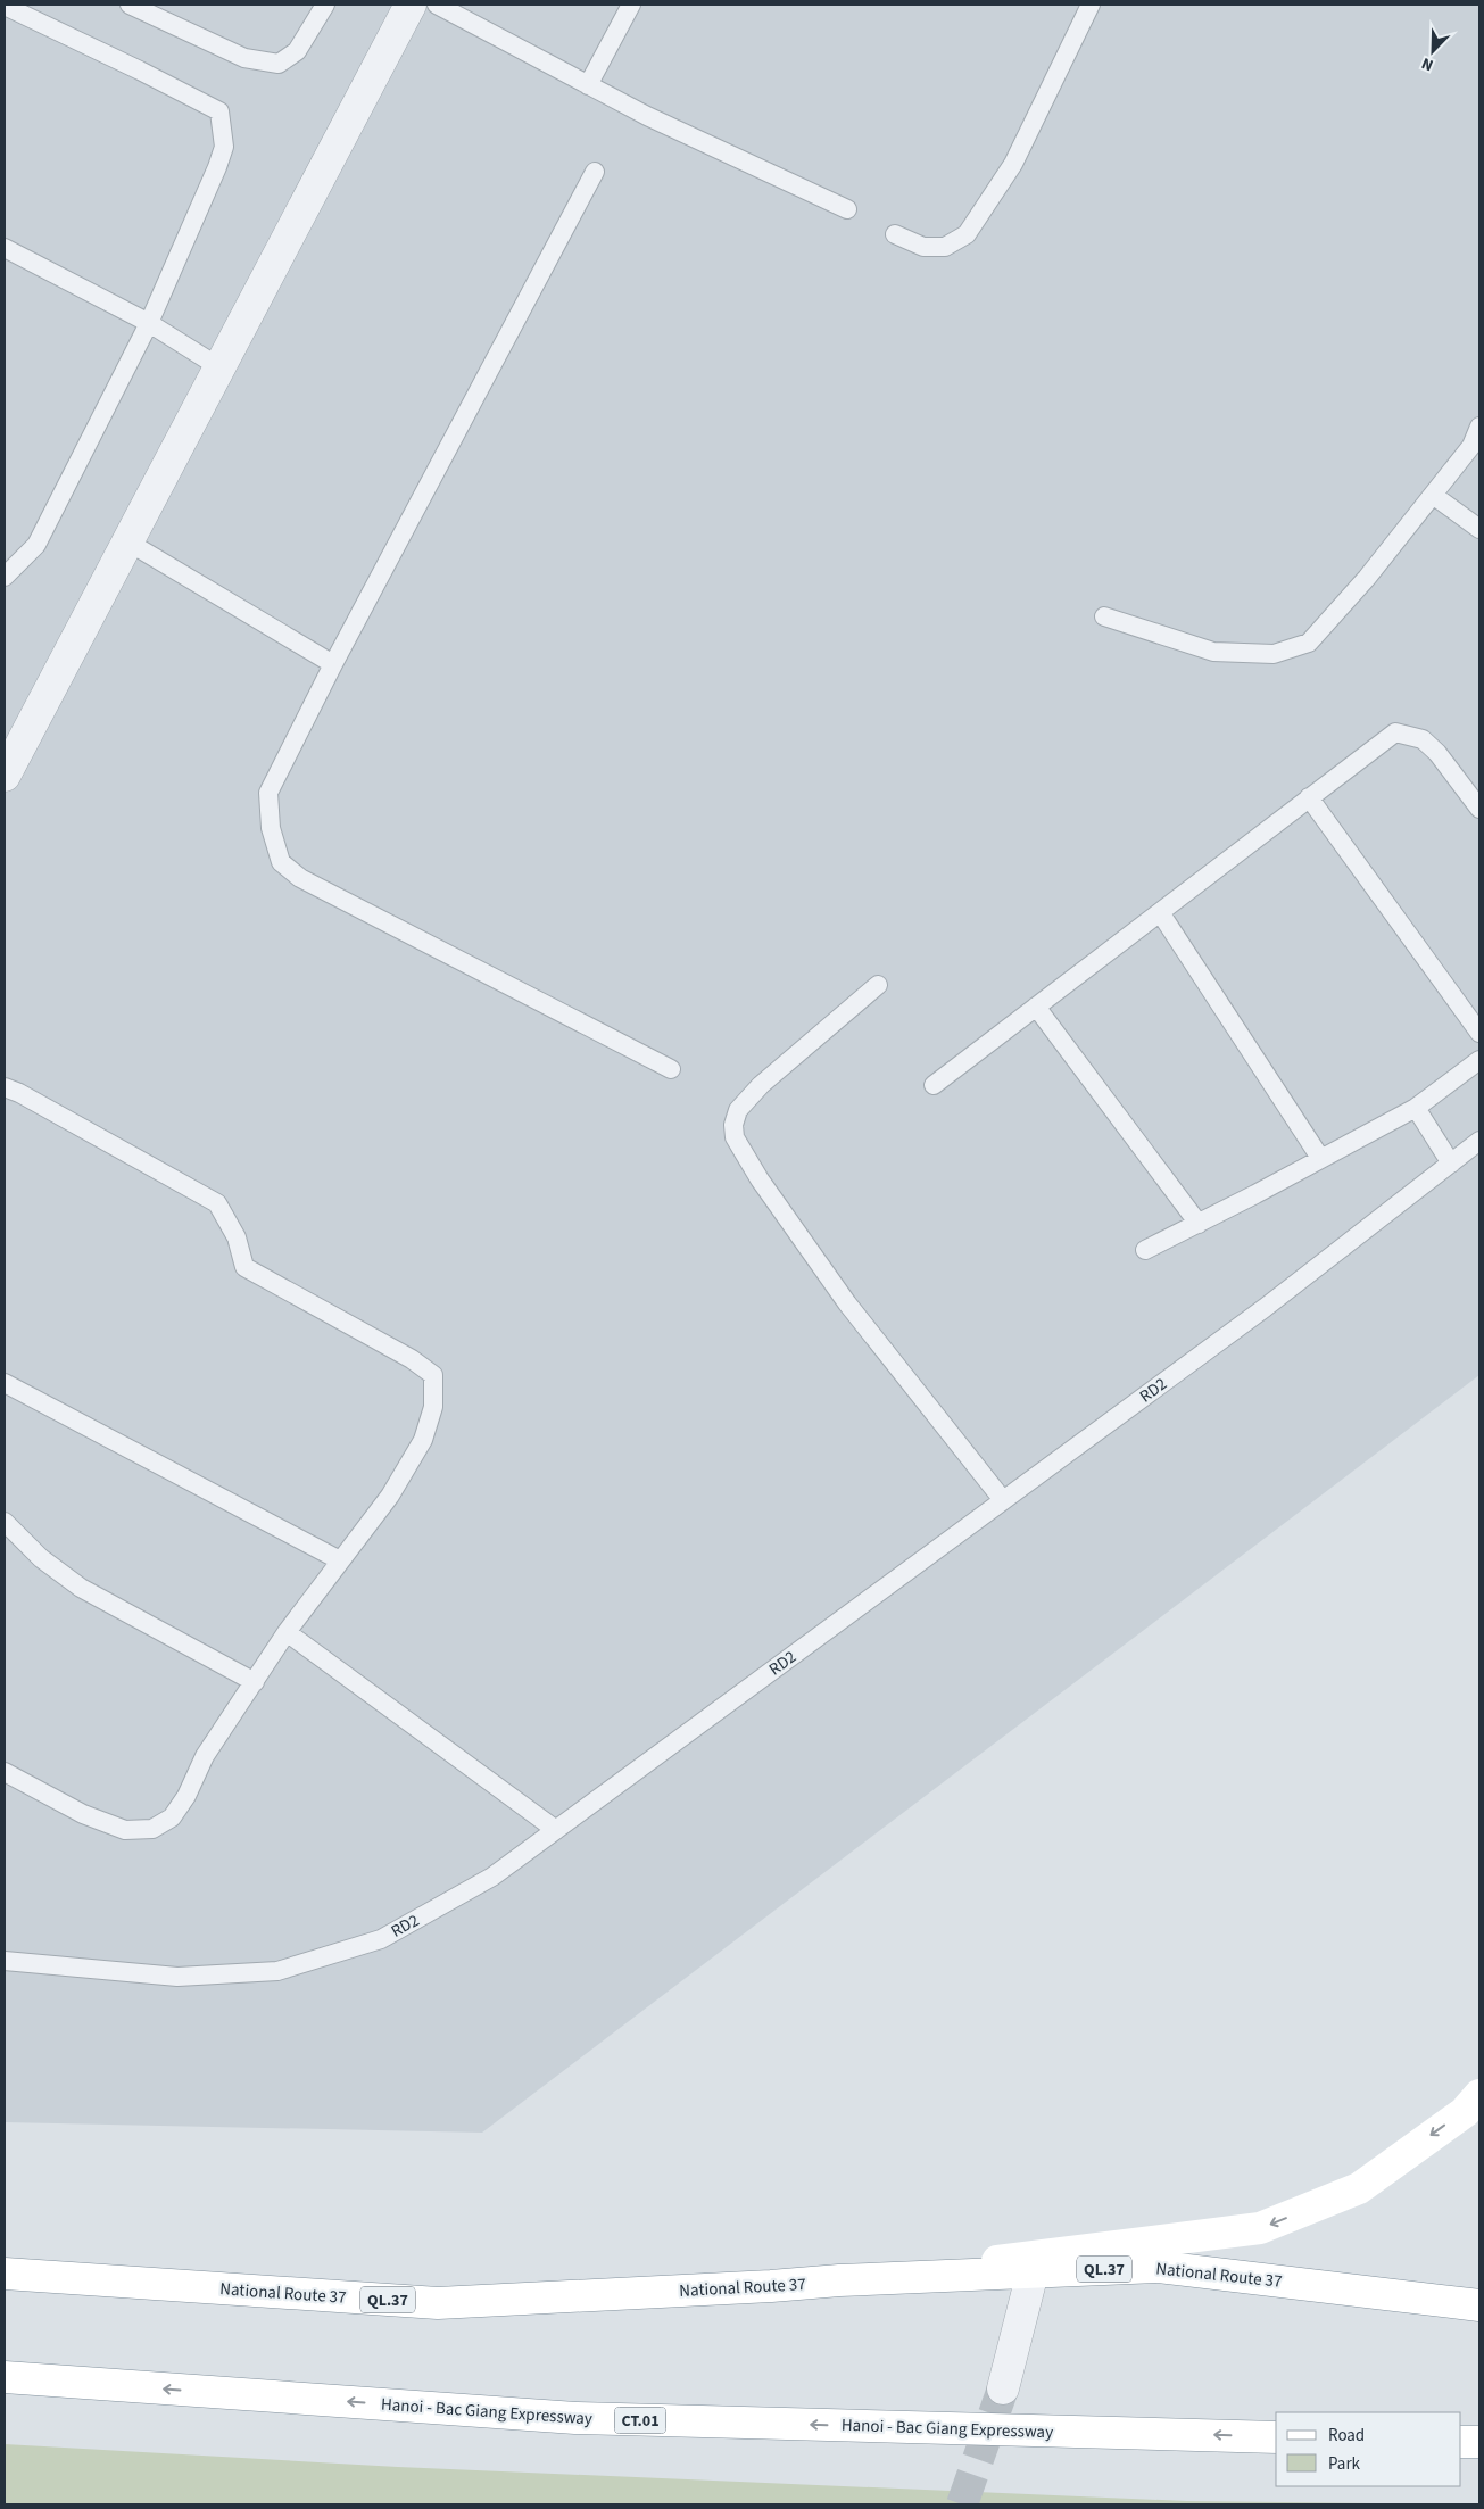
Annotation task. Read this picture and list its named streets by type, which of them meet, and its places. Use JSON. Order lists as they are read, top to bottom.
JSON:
{
  "streets": {
    "main road": [
      "QL.37",
      "National Route 37",
      "Hanoi - Bac Giang Expressway",
      "CT.01"
    ],
    "lane": ["RD2"]
  },
  "legend": ["Road", "Park"],
  "north": "bottom left"
}
